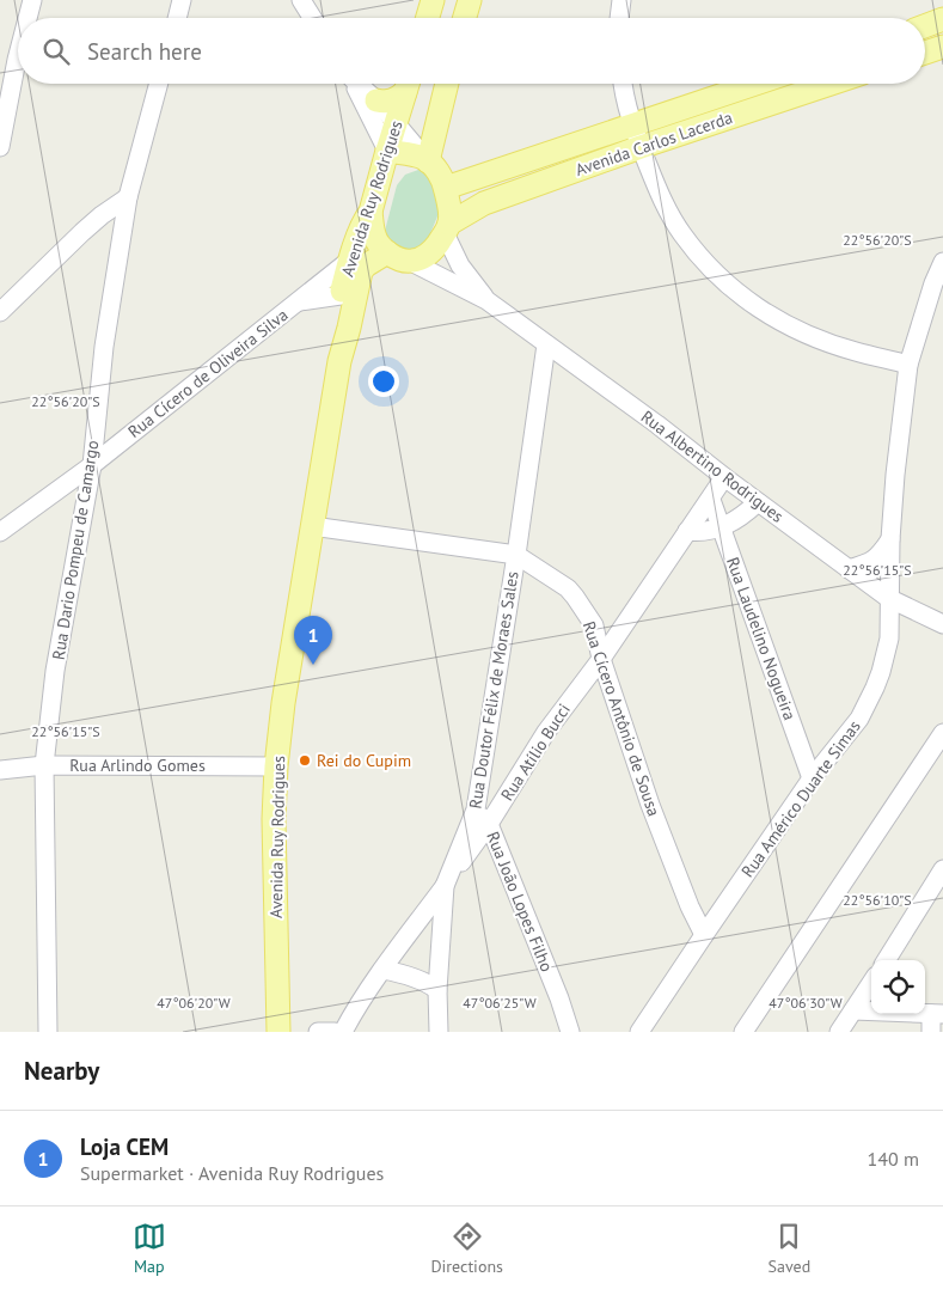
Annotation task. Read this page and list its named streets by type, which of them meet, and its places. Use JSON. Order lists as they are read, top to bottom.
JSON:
{
  "streets": {
    "main road": ["Avenida Carlos Lacerda", "Avenida Ruy Rodrigues"],
    "street": [
      "Rua Cícero de Oliveira Silva",
      "Rua Albertino Rodrigues",
      "Rua Dario Pompeu de Camargo",
      "Rua Laudelino Nogueira",
      "Rua Doutor Félix de Moraes Sales",
      "Rua Cícero Antônio de Sousa",
      "Rua Atílio Bucci",
      "Rua Arlindo Gomes",
      "Rua Américo Duarte Simas",
      "Rua João Lopes Filho"
    ]
  },
  "crossings": [
    ["Avenida Carlos Lacerda", "Avenida Ruy Rodrigues"],
    ["Avenida Carlos Lacerda", "Rua Albertino Rodrigues"],
    ["Avenida Ruy Rodrigues", "Rua Cícero de Oliveira Silva"],
    ["Avenida Ruy Rodrigues", "Rua Albertino Rodrigues"],
    ["Avenida Ruy Rodrigues", "Rua Cícero Antônio de Sousa"],
    ["Avenida Ruy Rodrigues", "Rua Arlindo Gomes"],
    ["Rua Cícero de Oliveira Silva", "Rua Dario Pompeu de Camargo"],
    ["Rua Albertino Rodrigues", "Rua Doutor Félix de Moraes Sales"],
    ["Rua Albertino Rodrigues", "Rua Atílio Bucci"],
    ["Rua Albertino Rodrigues", "Rua Américo Duarte Simas"],
    ["Rua Dario Pompeu de Camargo", "Rua Arlindo Gomes"],
    ["Rua Laudelino Nogueira", "Rua Atílio Bucci"],
    ["Rua Laudelino Nogueira", "Rua Américo Duarte Simas"],
    ["Rua Doutor Félix de Moraes Sales", "Rua Cícero Antônio de Sousa"],
    ["Rua Doutor Félix de Moraes Sales", "Rua Atílio Bucci"],
    ["Rua Doutor Félix de Moraes Sales", "Rua João Lopes Filho"],
    ["Rua Cícero Antônio de Sousa", "Rua Atílio Bucci"],
    ["Rua Cícero Antônio de Sousa", "Rua Américo Duarte Simas"],
    ["Rua Atílio Bucci", "Rua João Lopes Filho"]
  ],
  "places": ["Rei do Cupim"],
  "page": {
    "search": "Search here",
    "pins": "1",
    "heading": "Nearby",
    "list": [
      {
        "mark": "1",
        "name": "Loja CEM",
        "note": "Supermarket · Avenida Ruy Rodrigues",
        "value": "140 m"
      }
    ],
    "nav": ["Map", "Directions", "Saved"]
  },
  "coordinates": [
    "22°56'20\"S",
    "22°56'15\"S",
    "22°56'10\"S",
    "47°06'20\"W",
    "47°06'25\"W",
    "47°06'30\"W"
  ]
}
